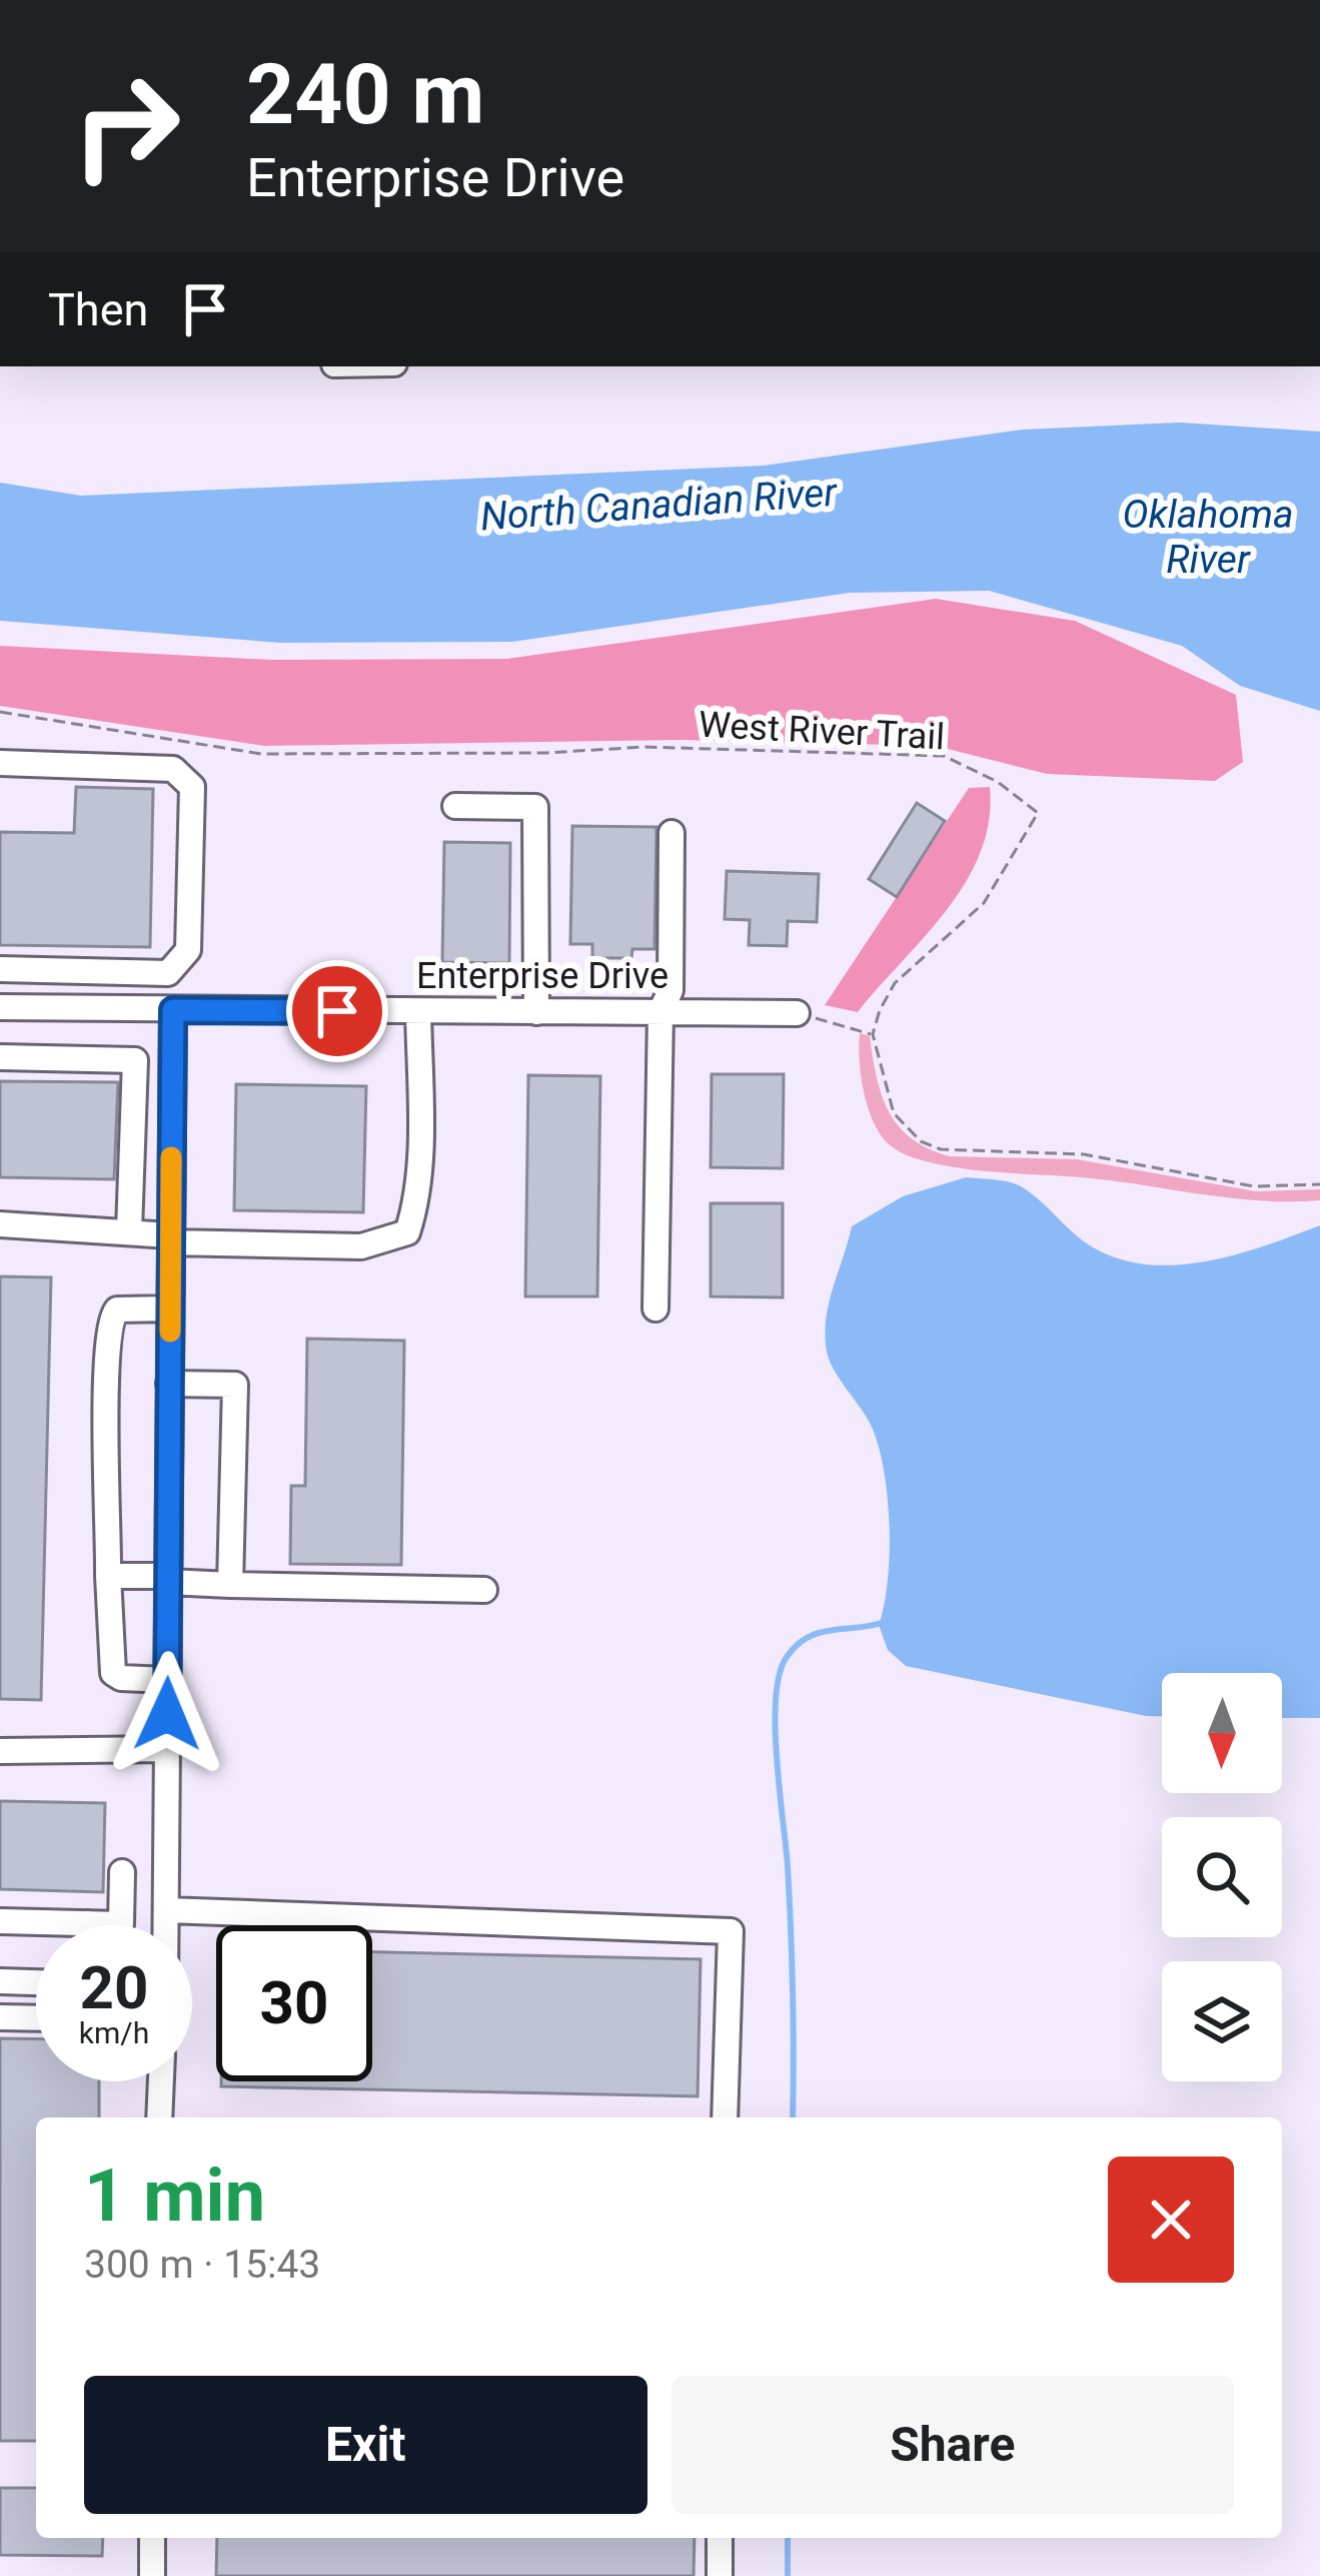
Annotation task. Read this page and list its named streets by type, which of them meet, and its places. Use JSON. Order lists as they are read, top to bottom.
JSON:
{
  "streets": {
    "street": ["Enterprise Drive"],
    "path": ["West River Trail"]
  },
  "water": ["North Canadian River", "Oklahoma River"],
  "north": "bottom",
  "page": {
    "turn": ["240 m", "Enterprise Drive"],
    "then": "Then",
    "speed": "20 km/h",
    "limit": "30",
    "heading": ["1 min", "300 m · 15:43"],
    "buttons": ["Exit", "Share"]
  }
}
